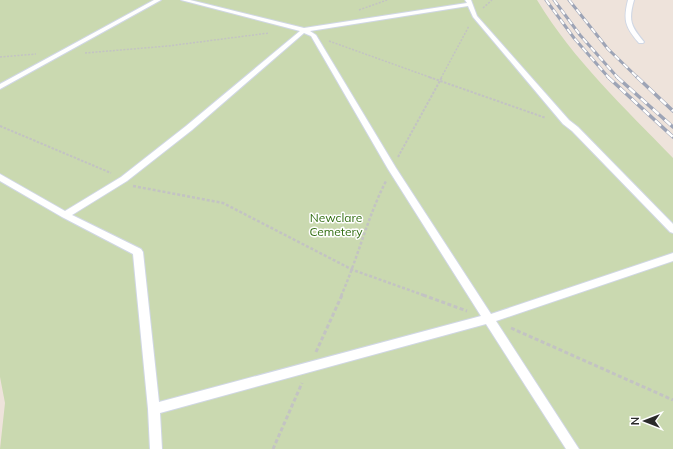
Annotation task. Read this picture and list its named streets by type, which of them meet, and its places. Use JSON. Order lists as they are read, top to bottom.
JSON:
{
  "parks": ["Newclare Cemetery"],
  "north": "left"
}
